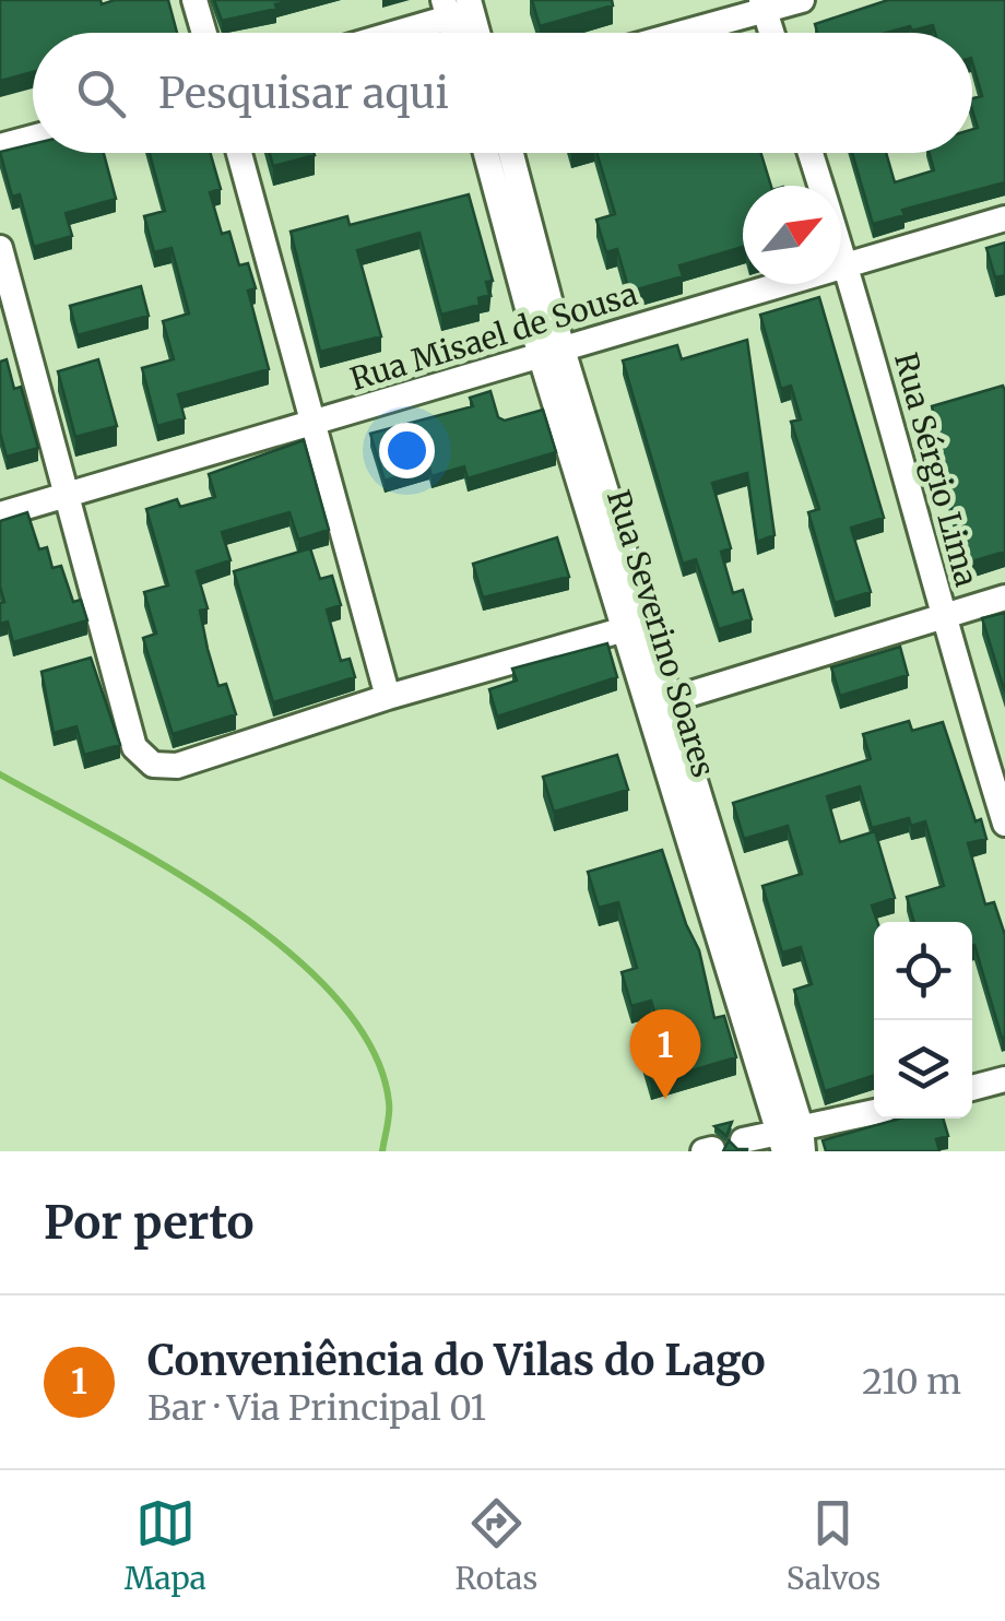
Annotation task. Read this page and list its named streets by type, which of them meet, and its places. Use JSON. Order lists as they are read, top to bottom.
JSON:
{
  "streets": {
    "street": ["Rua Misael de Sousa", "Rua Sérgio Lima", "Rua Severino Soares"]
  },
  "crossings": [
    ["Rua Misael de Sousa", "Rua Sérgio Lima"],
    ["Rua Misael de Sousa", "Rua Severino Soares"]
  ],
  "north": "top right",
  "page": {
    "search": "Pesquisar aqui",
    "pins": "1",
    "heading": "Por perto",
    "list": [
      {
        "mark": "1",
        "name": "Conveniência do Vilas do Lago",
        "note": "Bar · Via Principal 01",
        "value": "210 m"
      }
    ],
    "nav": ["Mapa", "Rotas", "Salvos"]
  }
}
